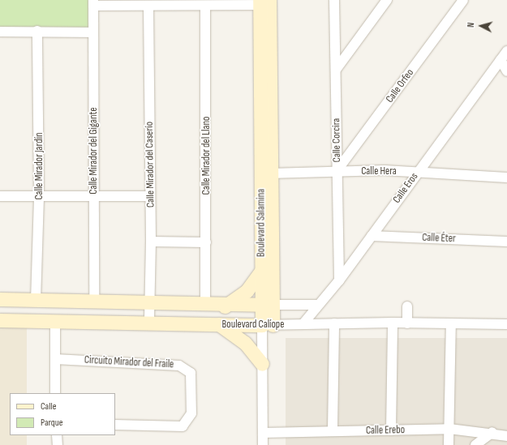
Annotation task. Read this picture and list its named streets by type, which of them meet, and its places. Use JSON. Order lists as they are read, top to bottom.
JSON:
{
  "streets": {
    "street": [
      "Calle Orfeo",
      "Calle Corcira",
      "Calle Mirador del Gigante",
      "Calle Mirador del Llano",
      "Calle Mirador del Caserío",
      "Calle Mirador Jardín",
      "Calle Hera",
      "Calle Eros",
      "Boulevard Salamina",
      "Calle Éter",
      "Boulevard Calíope",
      "Circuito Mirador del Fraile",
      "Calle Erebo"
    ]
  },
  "crossings": [
    ["Calle Orfeo", "Calle Corcira"],
    ["Calle Orfeo", "Calle Hera"],
    ["Calle Corcira", "Calle Hera"],
    ["Calle Corcira", "Calle Eros"],
    ["Calle Mirador del Gigante", "Boulevard Calíope"],
    ["Calle Mirador del Llano", "Boulevard Calíope"],
    ["Calle Mirador del Caserío", "Boulevard Calíope"],
    ["Calle Mirador Jardín", "Boulevard Calíope"],
    ["Calle Hera", "Calle Eros"],
    ["Calle Hera", "Boulevard Salamina"],
    ["Calle Eros", "Calle Éter"],
    ["Calle Eros", "Boulevard Calíope"],
    ["Boulevard Salamina", "Boulevard Calíope"],
    ["Boulevard Salamina", "Calle Erebo"]
  ],
  "legend": ["Calle", "Parque"],
  "north": "left"
}
